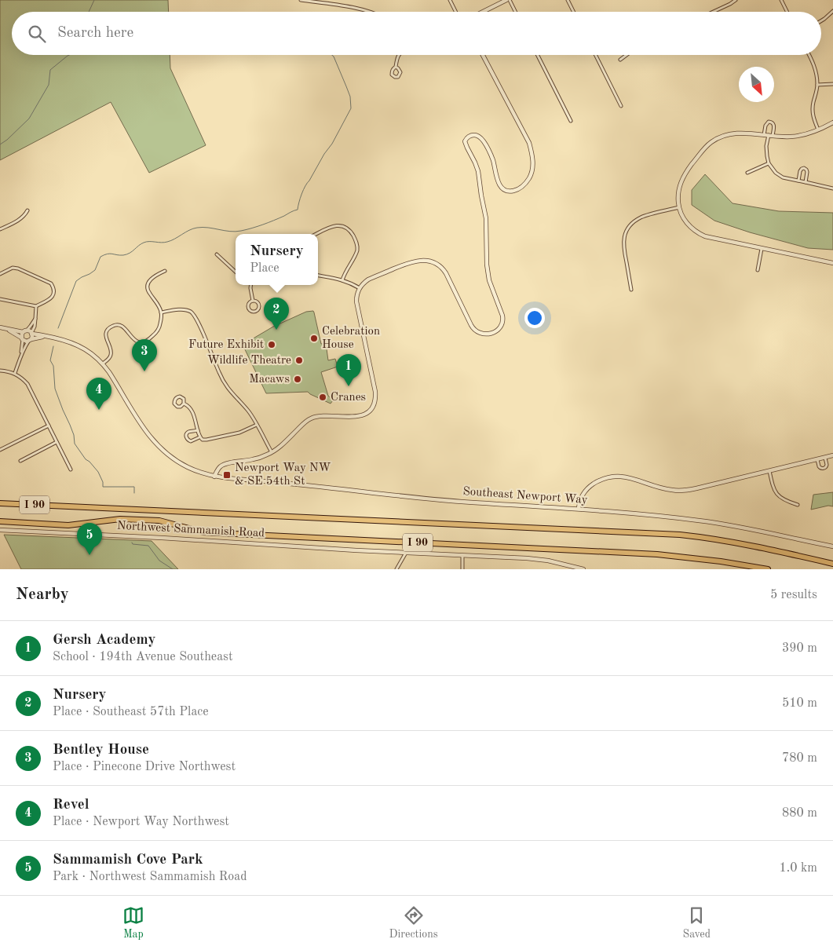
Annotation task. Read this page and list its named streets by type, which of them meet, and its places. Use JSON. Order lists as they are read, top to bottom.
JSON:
{
  "streets": {
    "highway": ["I 90"],
    "street": ["Southeast Newport Way", "Northwest Sammamish Road"]
  },
  "places": {
    "other": [
      "Celebration House",
      "Future Exhibit",
      "Wildlife Theatre",
      "Macaws",
      "Cranes"
    ],
    "transit": ["Newport Way NW & SE 54th St"]
  },
  "north": "bottom right",
  "page": {
    "search": "Search here",
    "popup": ["Nursery", "Place"],
    "pins": [
      "2",
      "3",
      "1",
      "4",
      "5"
    ],
    "heading": ["Nearby", "5 results"],
    "list": [
      {
        "mark": "1",
        "name": "Gersh Academy",
        "note": "School · 194th Avenue Southeast",
        "value": "390 m"
      },
      {
        "mark": "2",
        "name": "Nursery",
        "note": "Place · Southeast 57th Place",
        "value": "510 m"
      },
      {
        "mark": "3",
        "name": "Bentley House",
        "note": "Place · Pinecone Drive Northwest",
        "value": "780 m"
      },
      {
        "mark": "4",
        "name": "Revel",
        "note": "Place · Newport Way Northwest",
        "value": "880 m"
      },
      {
        "mark": "5",
        "name": "Sammamish Cove Park",
        "note": "Park · Northwest Sammamish Road",
        "value": "1.0 km"
      }
    ],
    "nav": ["Map", "Directions", "Saved"]
  }
}
